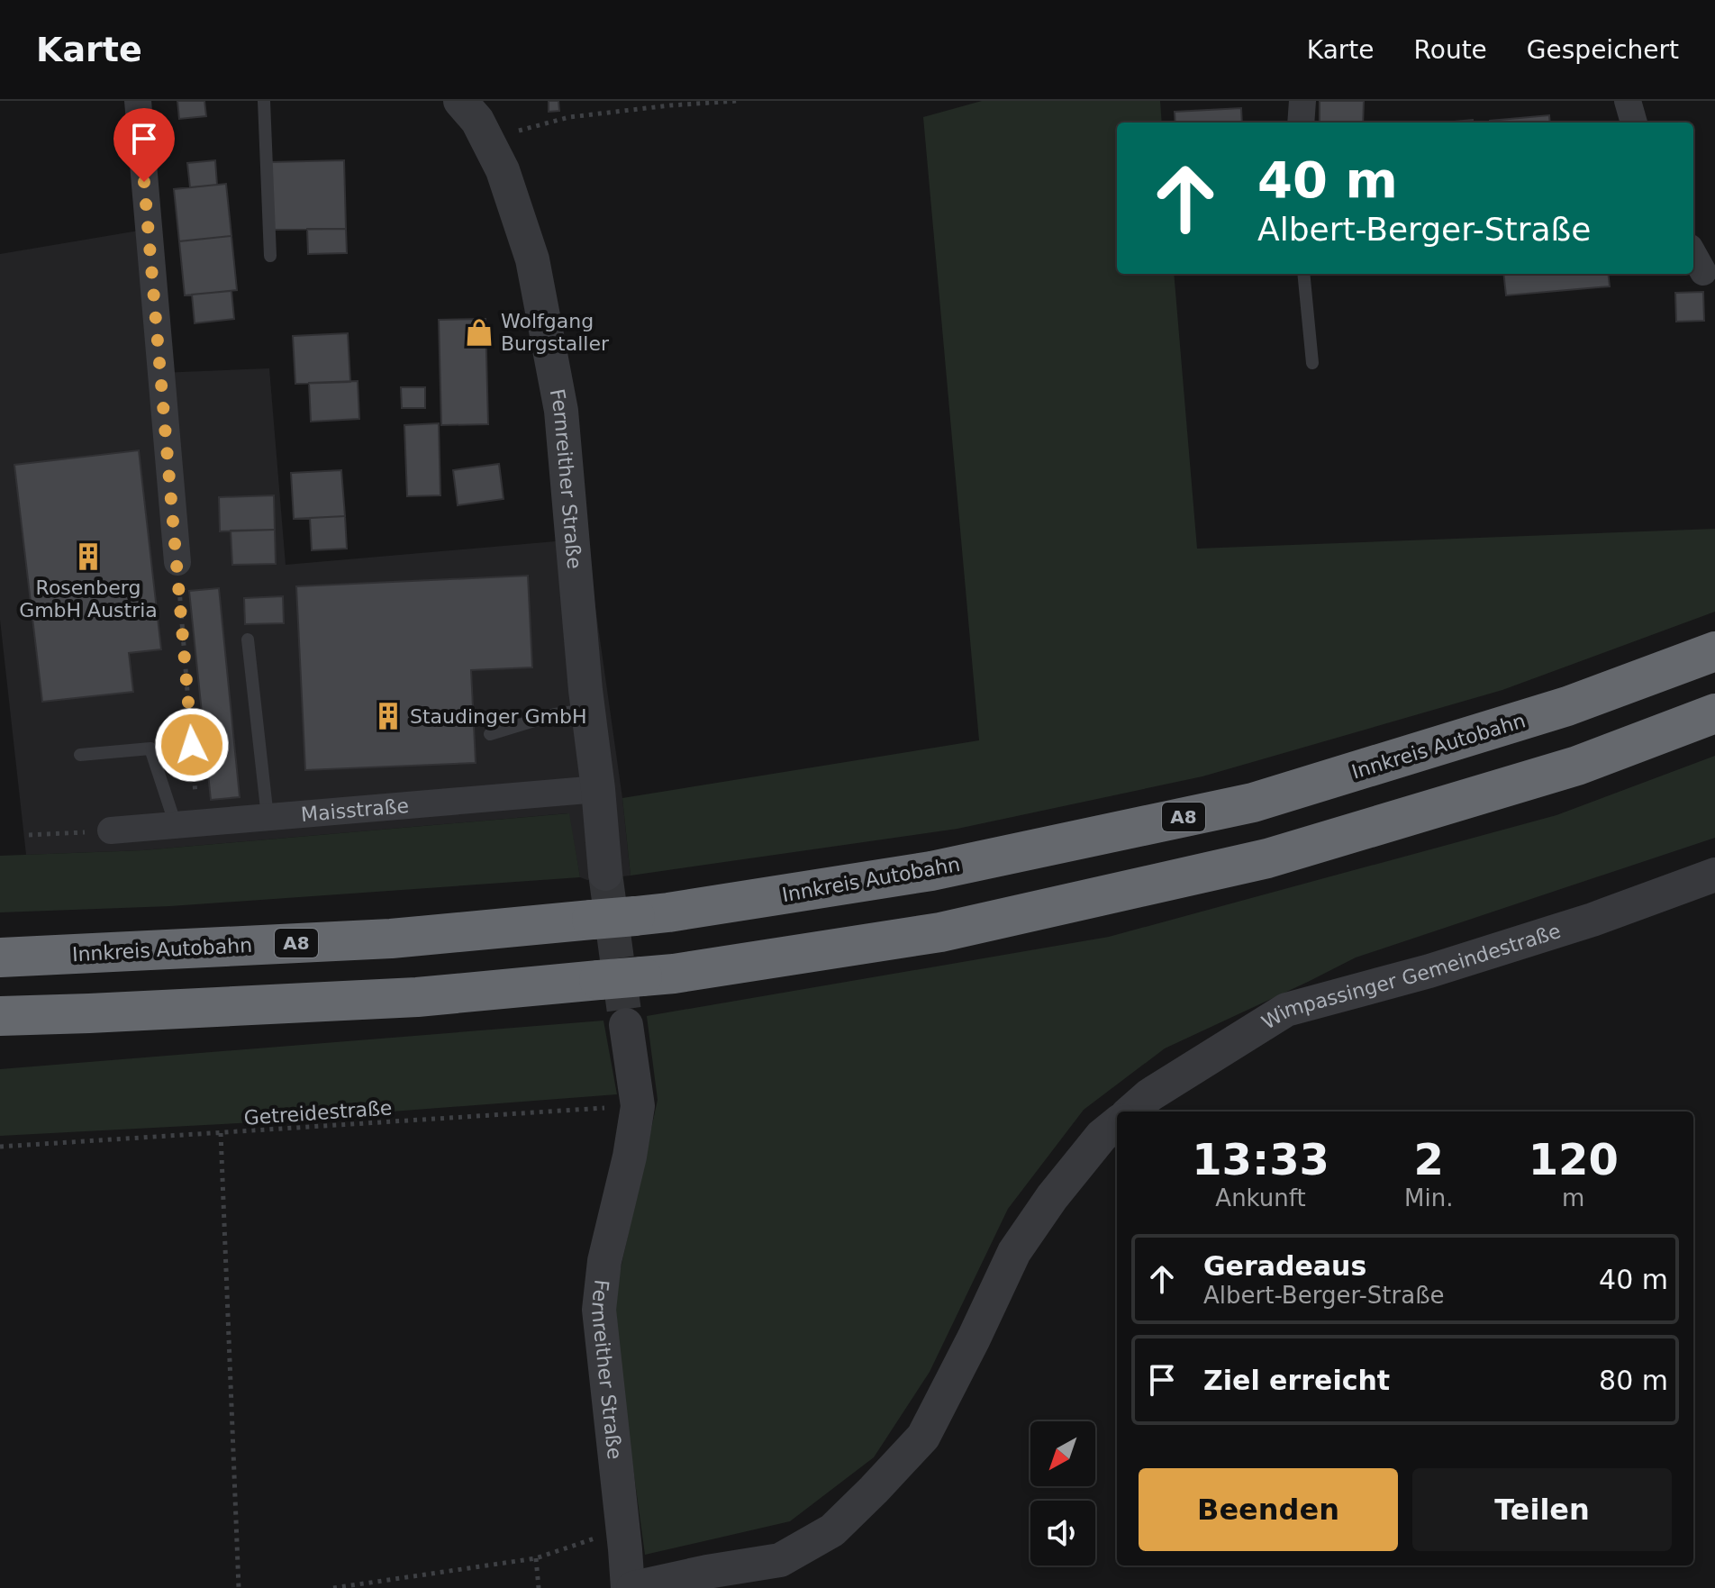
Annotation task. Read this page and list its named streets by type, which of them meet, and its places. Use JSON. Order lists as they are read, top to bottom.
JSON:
{
  "streets": {
    "highway": ["Innkreis Autobahn", "A8"],
    "street": ["Fernreither Straße", "Maisstraße", "Wimpassinger Gemeindestraße"],
    "path": ["Getreidestraße"]
  },
  "crossings": [
    ["Fernreither Straße", "Maisstraße"],
    ["Fernreither Straße", "Getreidestraße"]
  ],
  "places": {
    "shop": ["Wolfgang Burgstaller"],
    "building": ["Rosenberg GmbH Austria", "Staudinger GmbH"]
  },
  "north": "bottom left",
  "page": {
    "header": "Karte",
    "nav": ["Karte", "Route", "Gespeichert"],
    "turn": ["40 m", "Albert-Berger-Straße"],
    "eta": [
      "13:33",
      "Ankunft",
      "2",
      "Min.",
      "120",
      "m"
    ],
    "list": [
      {
        "name": "Geradeaus",
        "note": "Albert-Berger-Straße",
        "value": "40 m"
      },
      {
        "name": "Ziel erreicht",
        "value": "80 m"
      }
    ],
    "buttons": ["Beenden", "Teilen"]
  }
}
